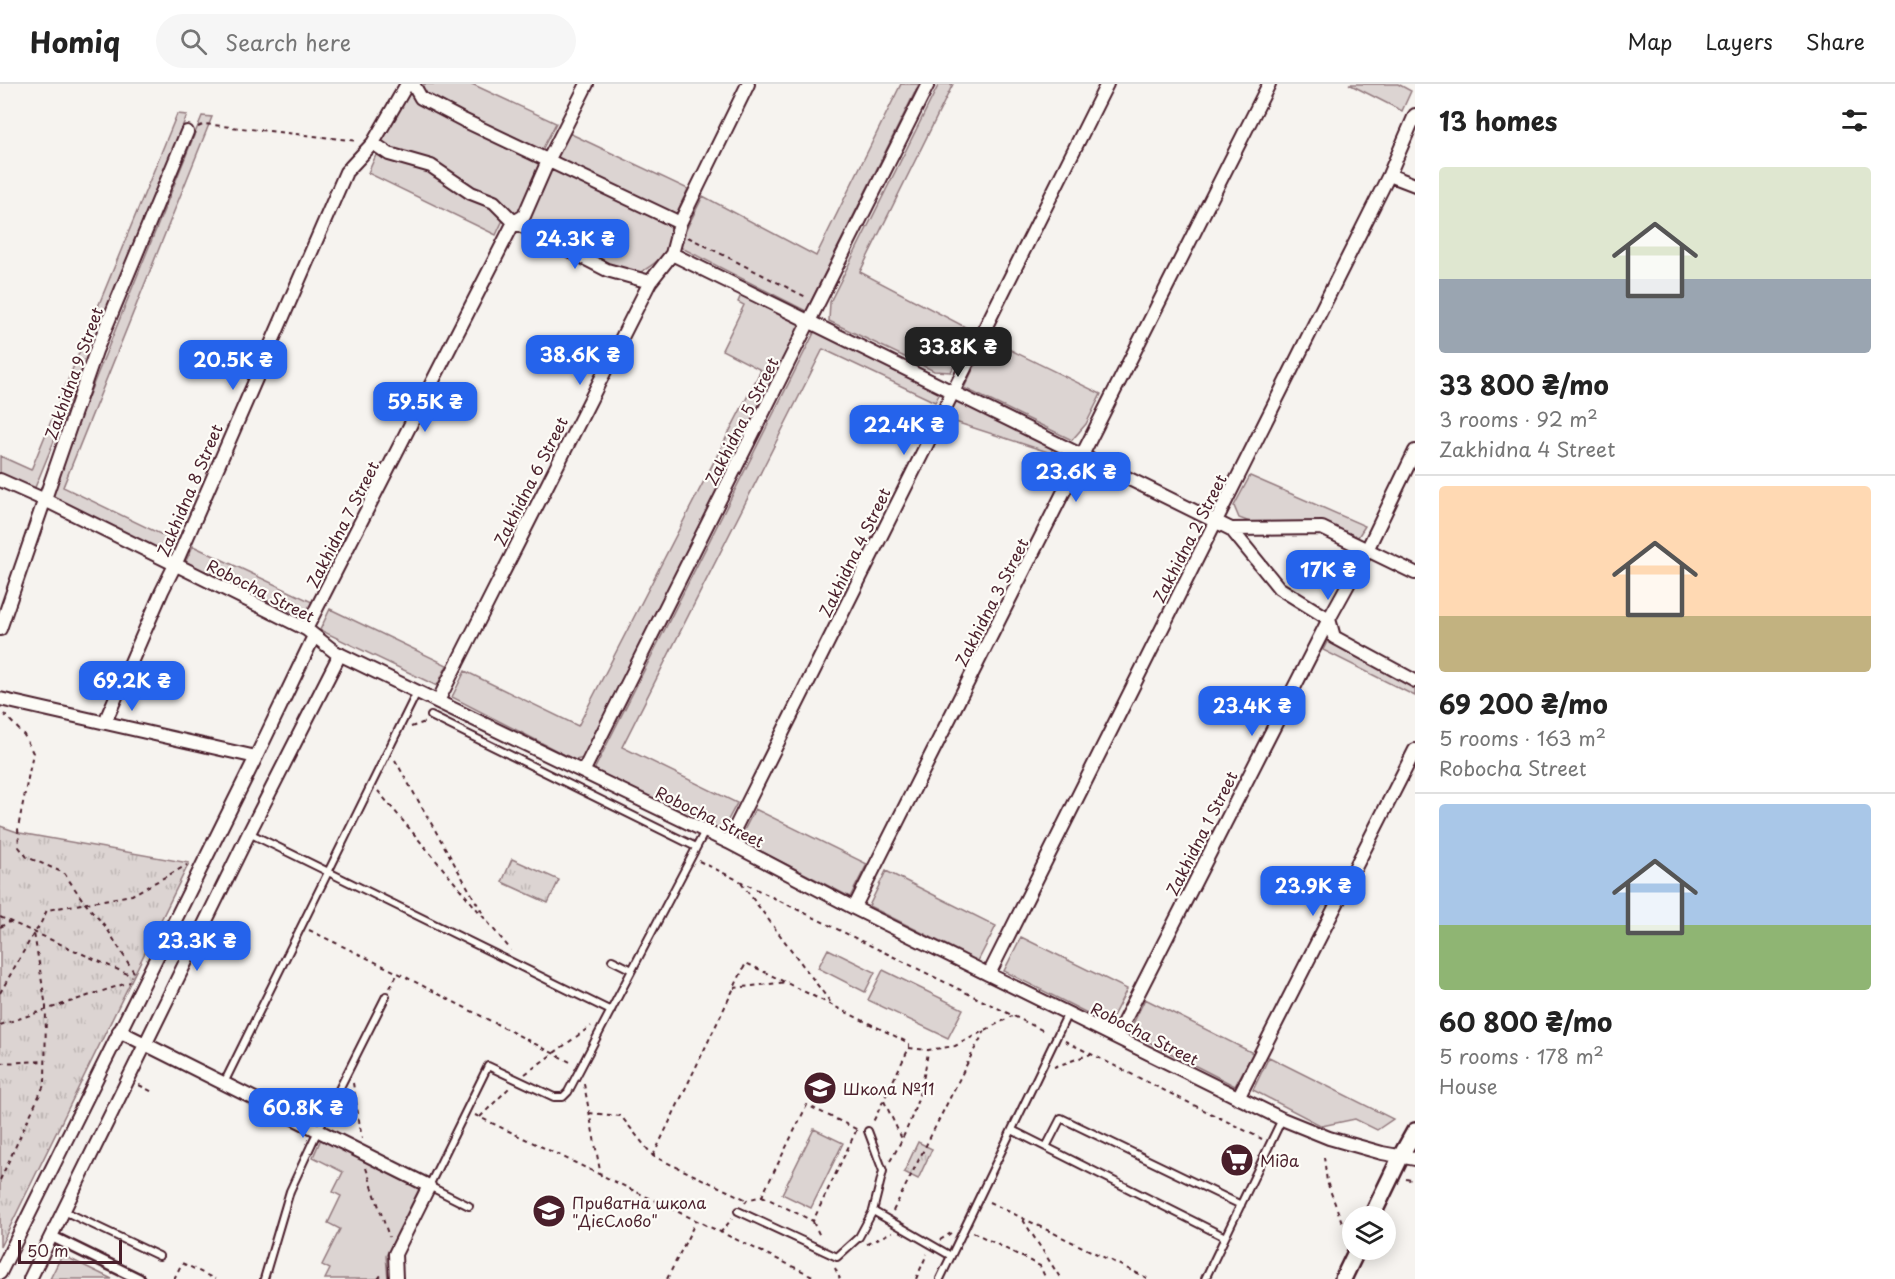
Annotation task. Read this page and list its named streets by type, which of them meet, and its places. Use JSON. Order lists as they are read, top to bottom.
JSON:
{
  "streets": {
    "street": [
      "Zakhidna 9 Street",
      "Zakhidna 5 Street",
      "Zakhidna 6 Street",
      "Zakhidna 8 Street",
      "Zakhidna 7 Street",
      "Zakhidna 2 Street",
      "Zakhidna 4 Street",
      "Robocha Street",
      "Zakhidna 3 Street",
      "Zakhidna 1 Street"
    ]
  },
  "crossings": [
    ["Zakhidna 9 Street", "Robocha Street"],
    ["Zakhidna 5 Street", "Robocha Street"],
    ["Zakhidna 6 Street", "Robocha Street"],
    ["Zakhidna 8 Street", "Robocha Street"],
    ["Zakhidna 7 Street", "Robocha Street"],
    ["Zakhidna 2 Street", "Robocha Street"],
    ["Zakhidna 4 Street", "Robocha Street"],
    ["Robocha Street", "Zakhidna 3 Street"],
    ["Robocha Street", "Zakhidna 1 Street"]
  ],
  "places": {
    "school or university": ["Школа №11", "Приватна школа \"ДієСлово\""],
    "supermarket": ["Міда"]
  },
  "scale_bar": "50 m",
  "page": {
    "header": "Homiq",
    "search": "Search here",
    "nav": ["Map", "Layers", "Share"],
    "heading": "13 homes",
    "list": [
      {
        "name": "33 800 ₴/mo",
        "note": "3 rooms · 92 m² · Zakhidna 4 Street"
      },
      {
        "name": "69 200 ₴/mo",
        "note": "5 rooms · 163 m² · Robocha Street"
      },
      {
        "name": "60 800 ₴/mo",
        "note": "5 rooms · 178 m² · House"
      }
    ],
    "price": [
      "24.3K ₴",
      "33.8K ₴",
      "38.6K ₴",
      "20.5K ₴",
      "59.5K ₴",
      "22.4K ₴",
      "23.6K ₴",
      "17K ₴",
      "69.2K ₴",
      "23.4K ₴",
      "23.9K ₴",
      "23.3K ₴",
      "60.8K ₴"
    ],
    "scale": "50 m"
  }
}
